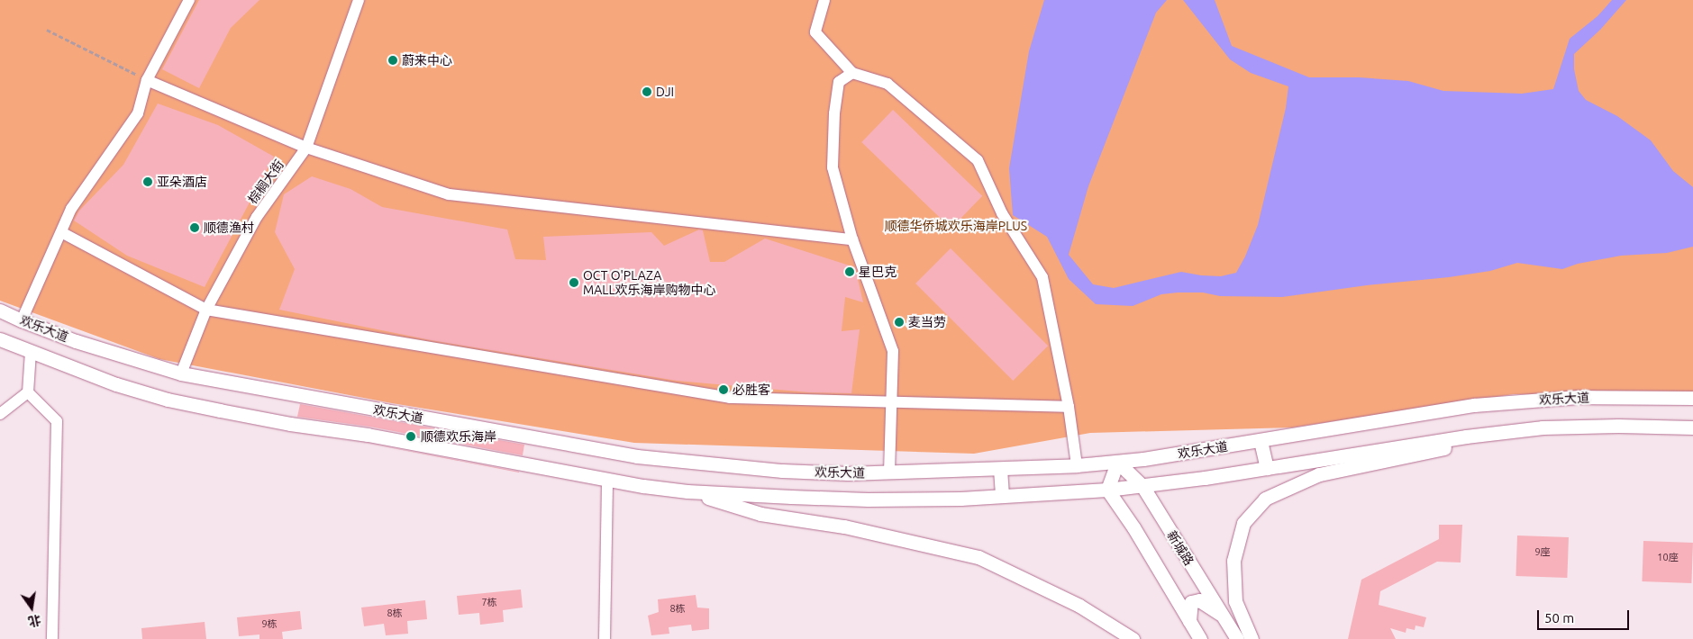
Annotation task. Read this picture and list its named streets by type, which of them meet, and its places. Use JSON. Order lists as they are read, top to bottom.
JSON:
{
  "streets": {
    "street": ["棕榈大街", "欢乐大道", "新城路"]
  },
  "crossings": [
    ["棕榈大街", "欢乐大道"],
    ["欢乐大道", "新城路"]
  ],
  "parks": ["顺德华侨城欢乐海岸PLUS"],
  "places": [
    "蔚来中心",
    "DJI",
    "亚朵酒店",
    "顺德渔村",
    "星巴克",
    "OCT O'PLAZA MALL欢乐海岸购物中心",
    "麦当劳",
    "必胜客",
    "顺德欢乐海岸"
  ],
  "house_numbers": [
    "9座",
    "10座",
    "7栋",
    "8栋",
    "8栋",
    "9栋"
  ],
  "scale_bar": "50 m",
  "north": "bottom"
}
